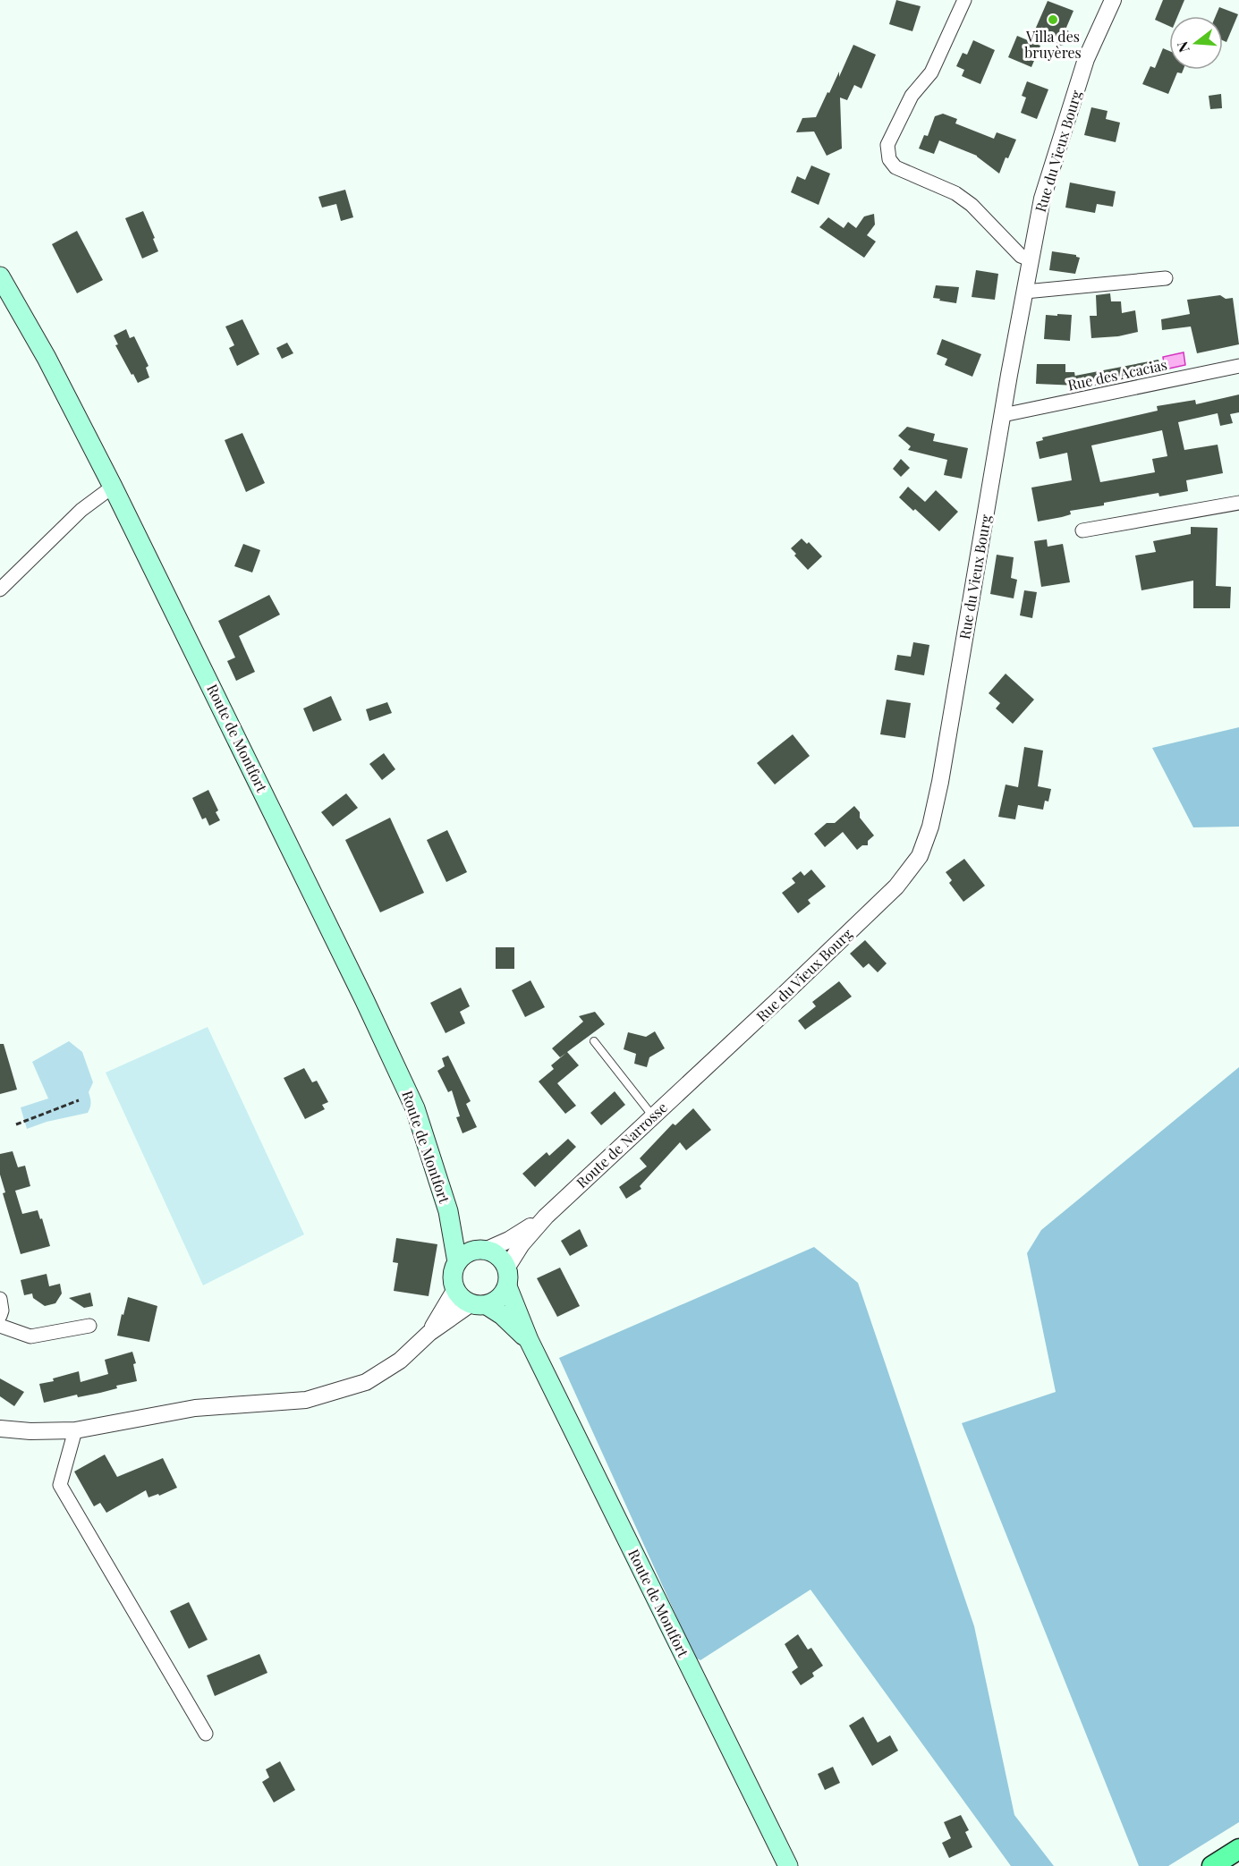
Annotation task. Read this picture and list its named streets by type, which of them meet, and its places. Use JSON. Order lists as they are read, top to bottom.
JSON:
{
  "streets": {
    "main road": ["Route de Montfort"],
    "street": ["Rue du Vieux Bourg", "Rue des Acacias", "Route de Narrosse"]
  },
  "crossings": [
    ["Rue du Vieux Bourg", "Rue des Acacias"],
    ["Rue du Vieux Bourg", "Route de Narrosse"],
    ["Route de Montfort", "Route de Narrosse"]
  ],
  "places": ["Villa des bruyères"],
  "north": "left"
}
